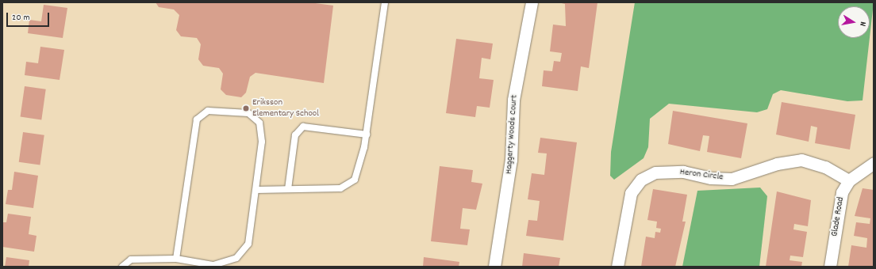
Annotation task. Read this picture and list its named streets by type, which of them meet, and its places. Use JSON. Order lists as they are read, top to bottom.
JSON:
{
  "streets": {
    "street": ["Haggerty Woods Court", "Heron Circle", "Glade Road"]
  },
  "crossings": [
    ["Heron Circle", "Glade Road"]
  ],
  "places": ["Eriksson Elementary School"],
  "scale_bar": "20 m",
  "north": "right"
}
